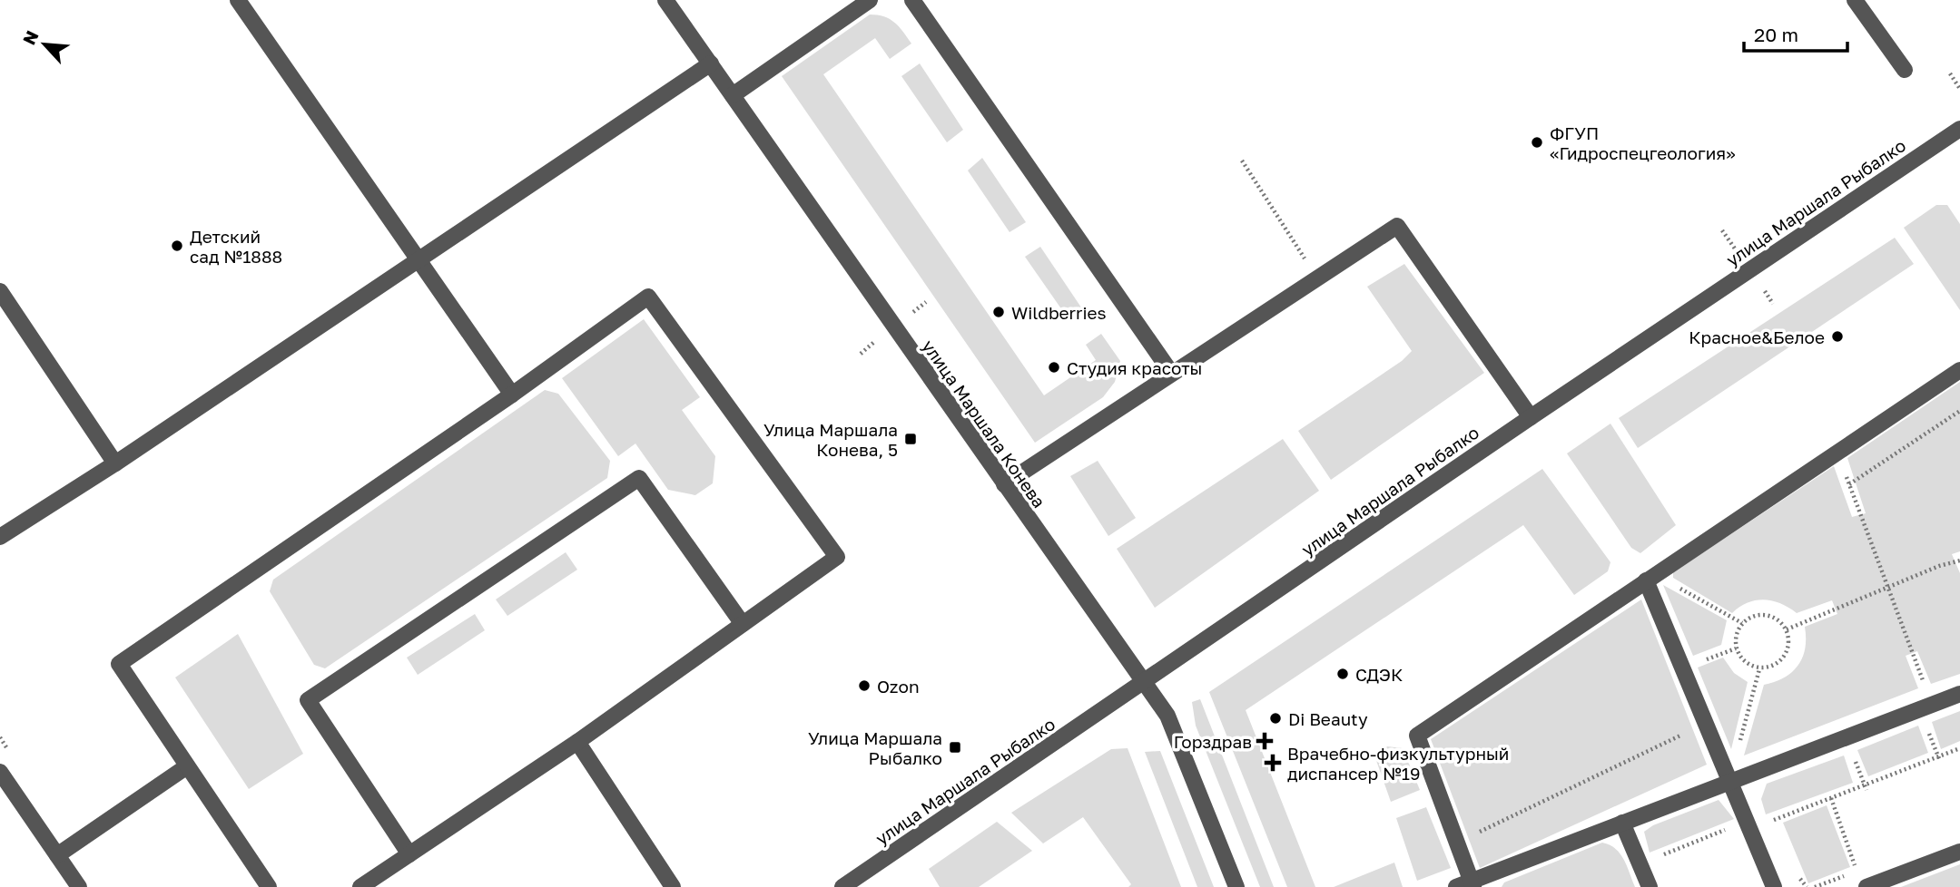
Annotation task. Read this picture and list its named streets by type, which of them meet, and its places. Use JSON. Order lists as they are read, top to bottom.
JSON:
{
  "streets": {
    "street": ["улица Маршала Рыбалко", "улица Маршала Конева"]
  },
  "crossings": [
    ["улица Маршала Рыбалко", "улица Маршала Конева"]
  ],
  "places": {
    "other": [
      "ФГУП «Гидроспецгеология»",
      "Детский сад №1888",
      "Wildberries",
      "Красное&Белое",
      "Студия красоты",
      "СДЭК",
      "Ozon",
      "Di Beauty"
    ],
    "transit": ["Улица Маршала Конева, 5", "Улица Маршала Рыбалко"],
    "health": ["Горздрав", "Врачебно-физкультурный диспансер №19"]
  },
  "scale_bar": "20 m",
  "north": "top left"
}
